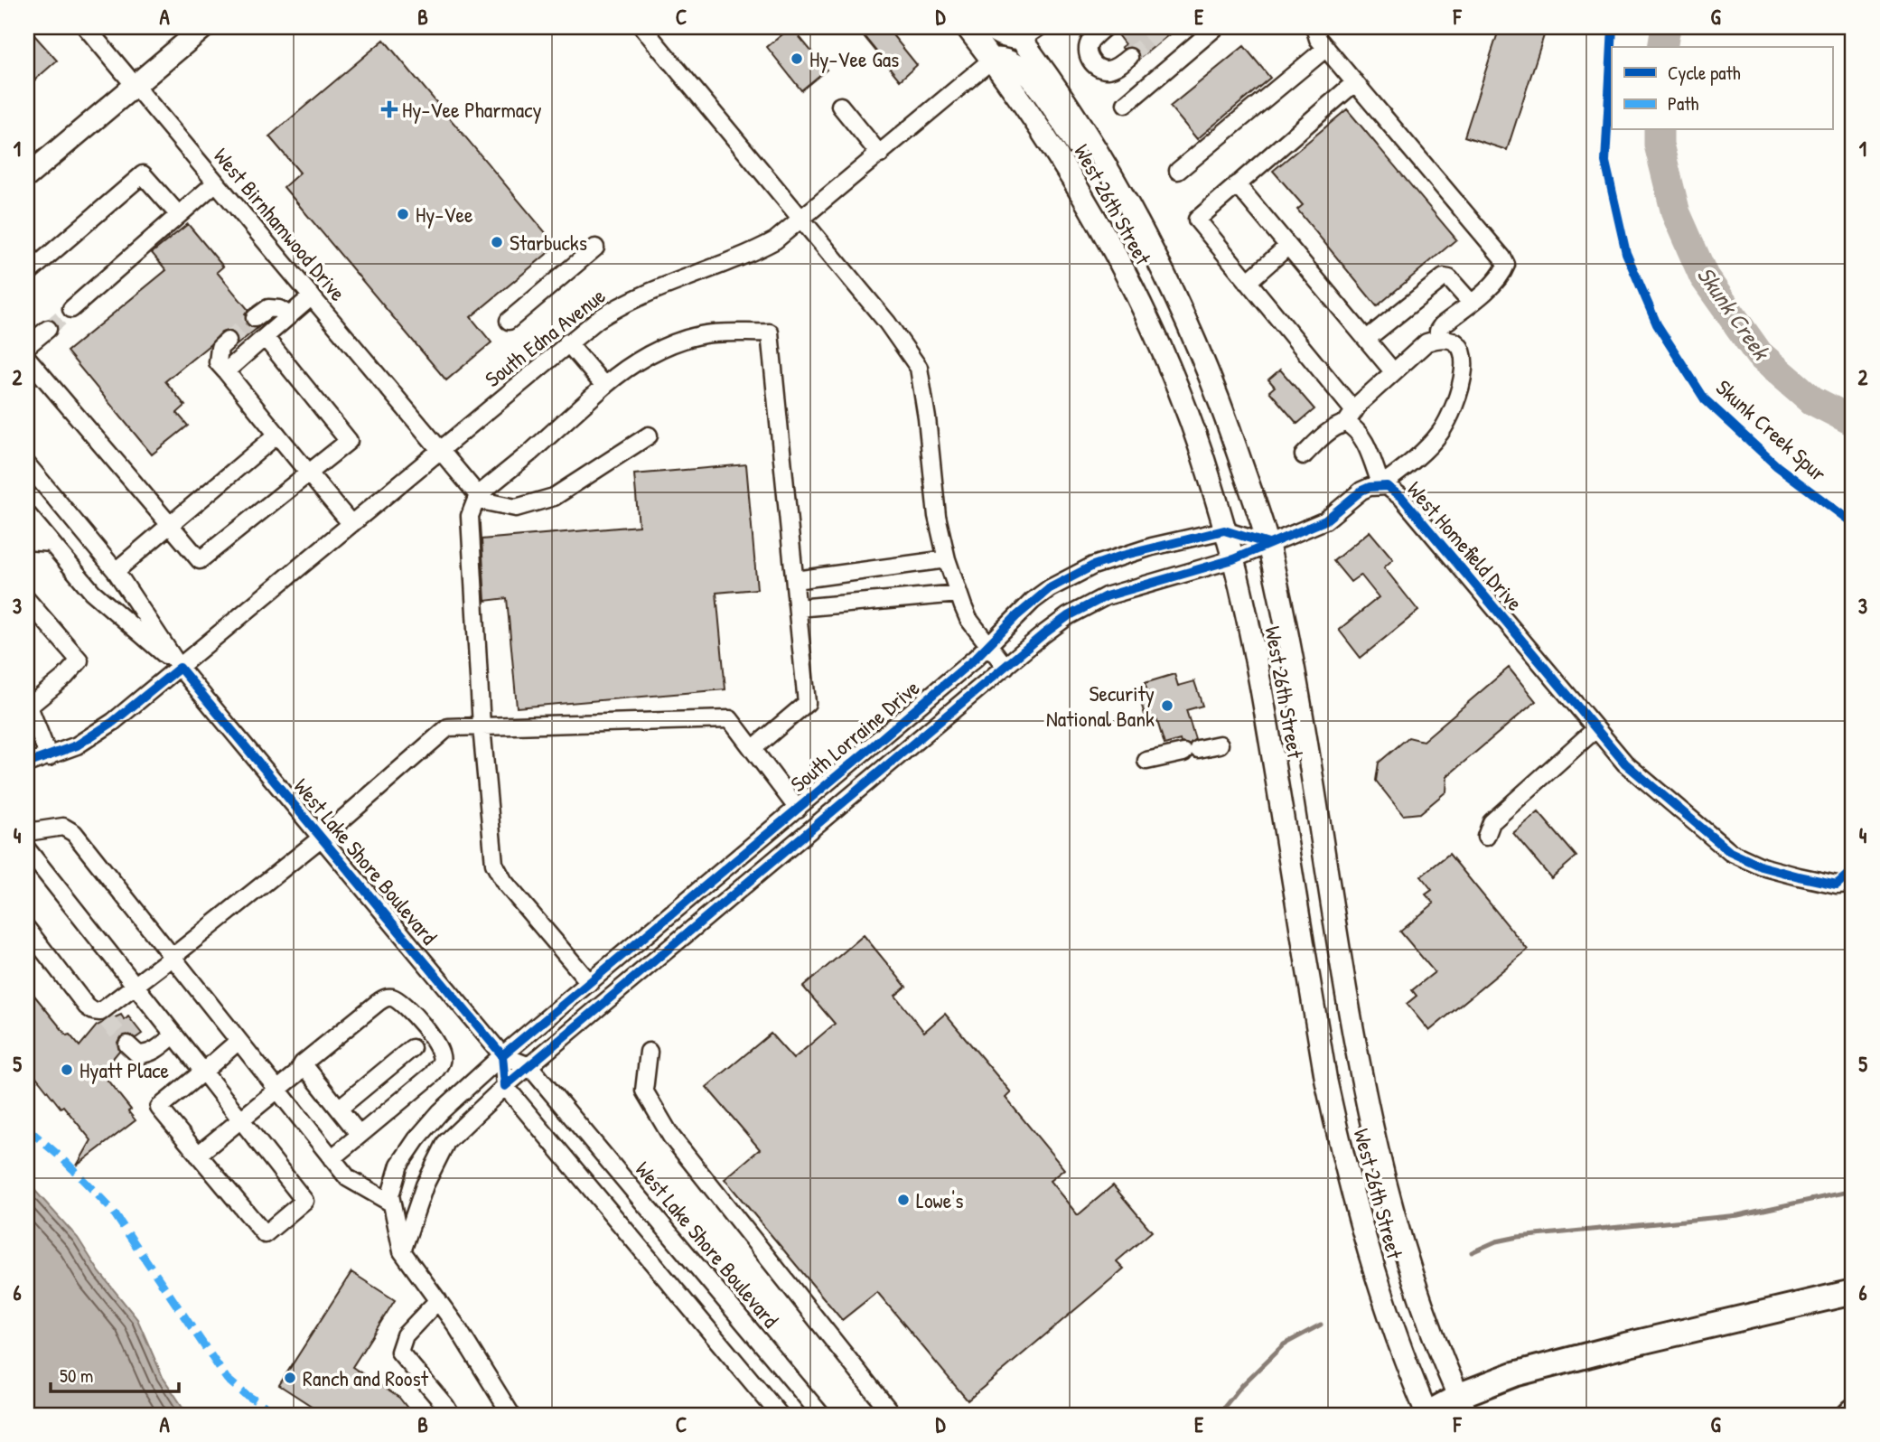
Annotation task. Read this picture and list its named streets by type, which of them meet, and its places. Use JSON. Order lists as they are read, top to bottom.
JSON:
{
  "streets": {
    "main road": ["West 26th Street"],
    "street": [
      "West Birnhamwood Drive",
      "South Edna Avenue",
      "West Homefield Drive",
      "South Lorraine Drive",
      "West Lake Shore Boulevard"
    ],
    "cycle path": ["Skunk Creek Spur"]
  },
  "crossings": [
    ["West 26th Street", "South Edna Avenue"],
    ["West 26th Street", "West Homefield Drive"],
    ["West 26th Street", "South Lorraine Drive"],
    ["West Birnhamwood Drive", "South Edna Avenue"],
    ["South Edna Avenue", "West Lake Shore Boulevard"],
    ["West Homefield Drive", "South Lorraine Drive"],
    ["South Lorraine Drive", "West Lake Shore Boulevard"]
  ],
  "water": ["Skunk Creek"],
  "places": {
    "other": [
      "Hy-Vee Gas",
      "Hy-Vee",
      "Starbucks",
      "Security National Bank",
      "Hyatt Place",
      "Lowe's",
      "Ranch and Roost"
    ],
    "health": ["Hy-Vee Pharmacy"]
  },
  "legend": ["Cycle path", "Path"],
  "scale_bar": "50 m",
  "grid": {
    "columns": [
      "A",
      "B",
      "C",
      "D",
      "E",
      "F",
      "G"
    ],
    "rows": [
      "1",
      "2",
      "3",
      "4",
      "5",
      "6"
    ]
  }
}
